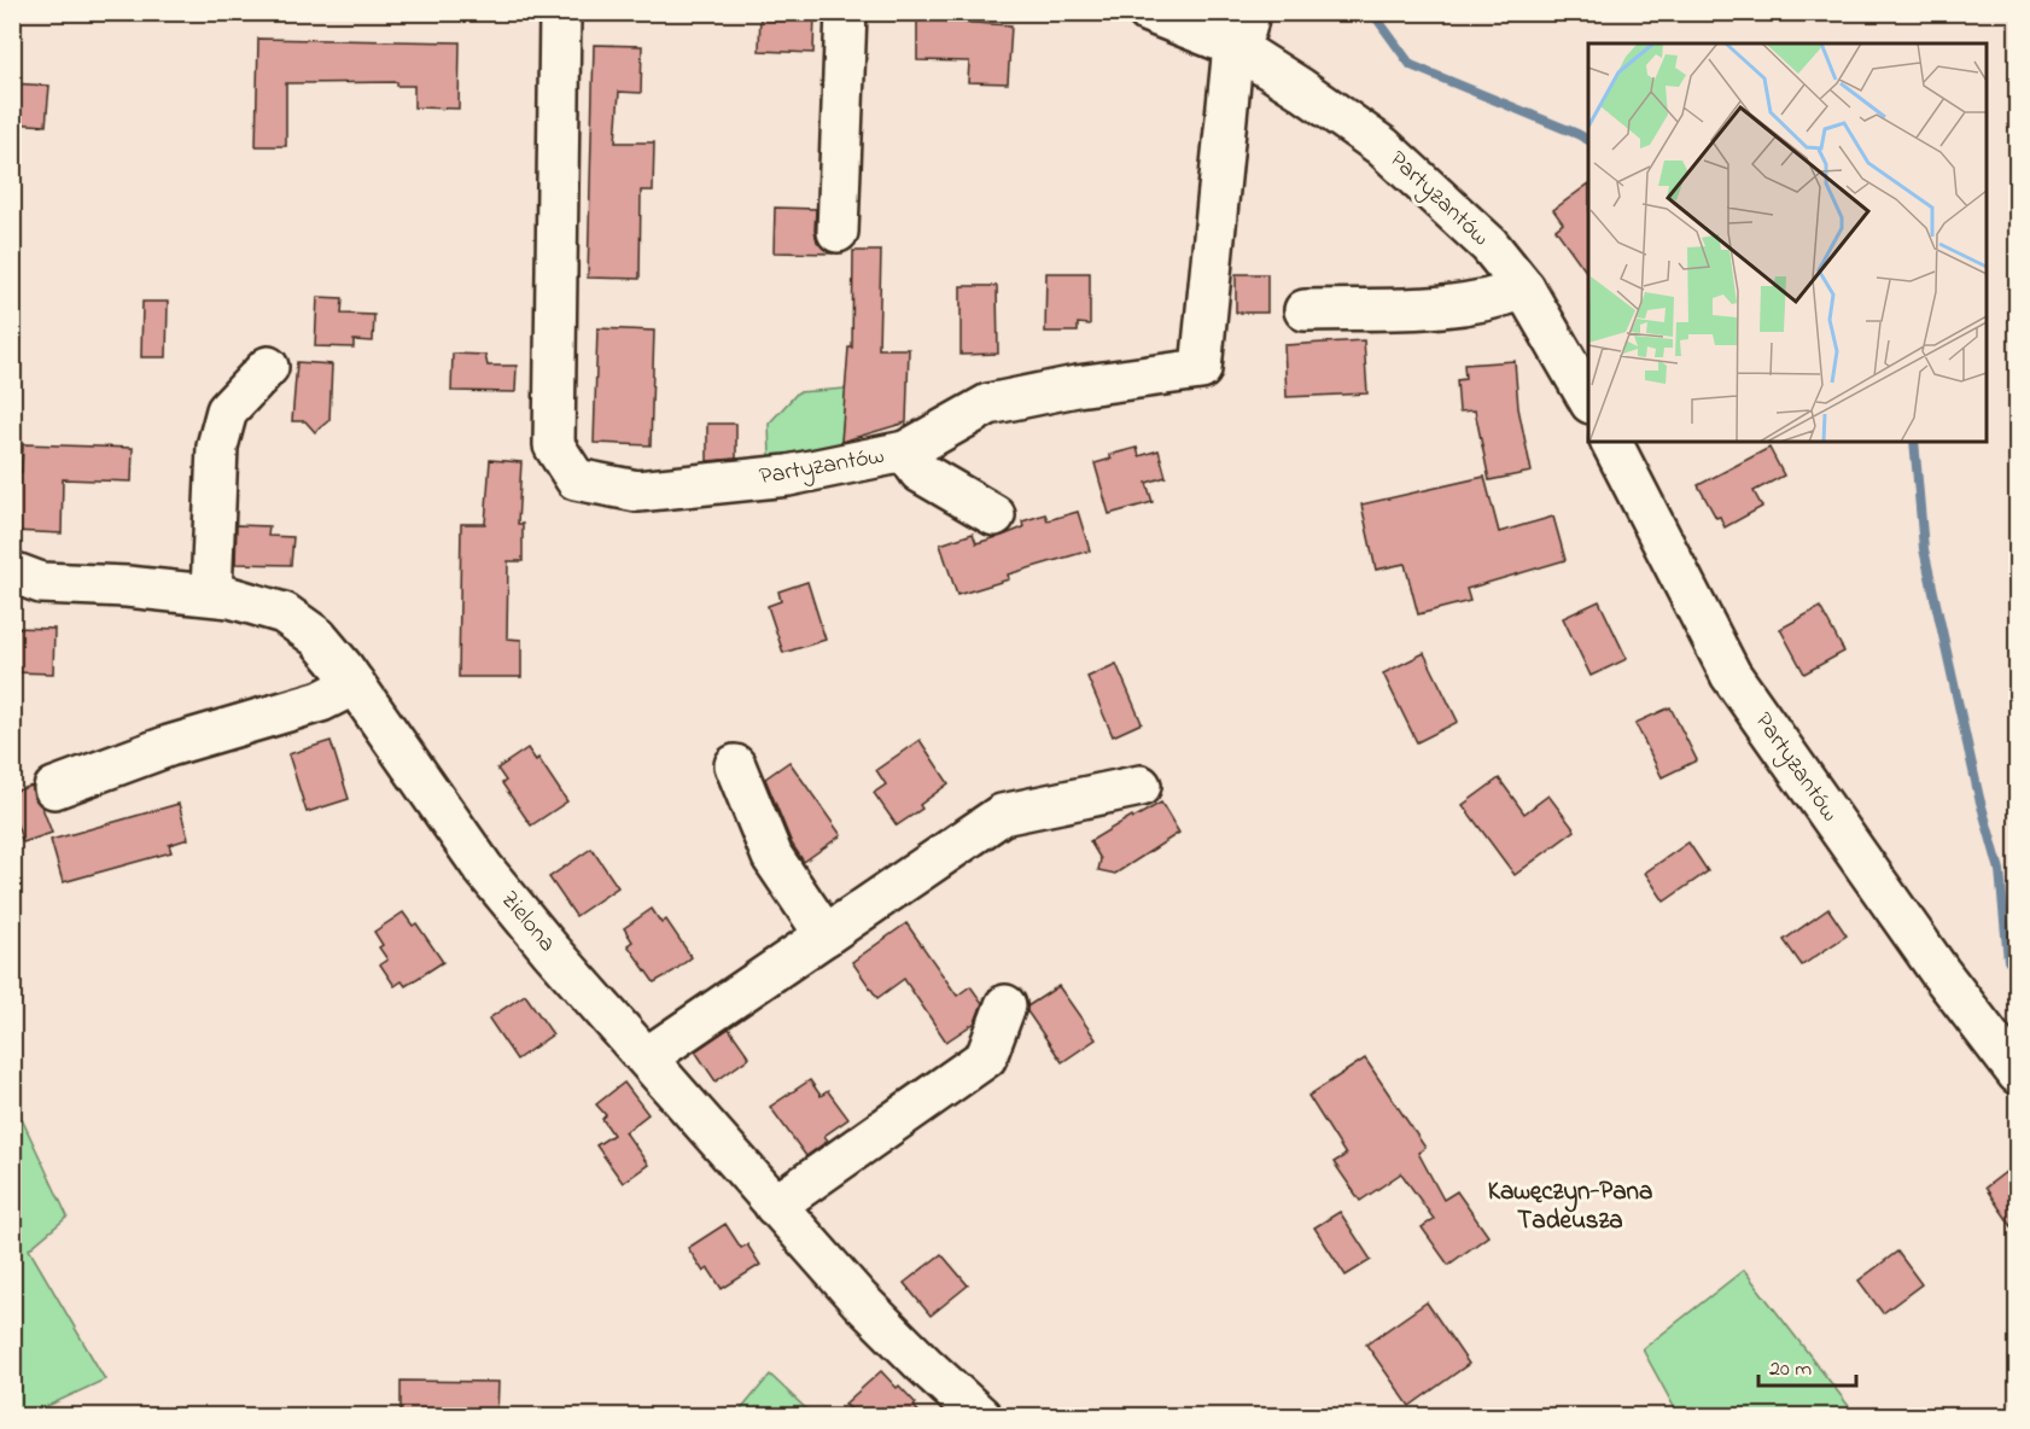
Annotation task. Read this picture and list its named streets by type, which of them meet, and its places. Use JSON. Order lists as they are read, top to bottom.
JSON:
{
  "streets": {
    "street": ["Partyzantów", "Zielona"]
  },
  "districts": ["Kawęczyn-Pana Tadeusza"],
  "scale_bar": "20 m"
}
